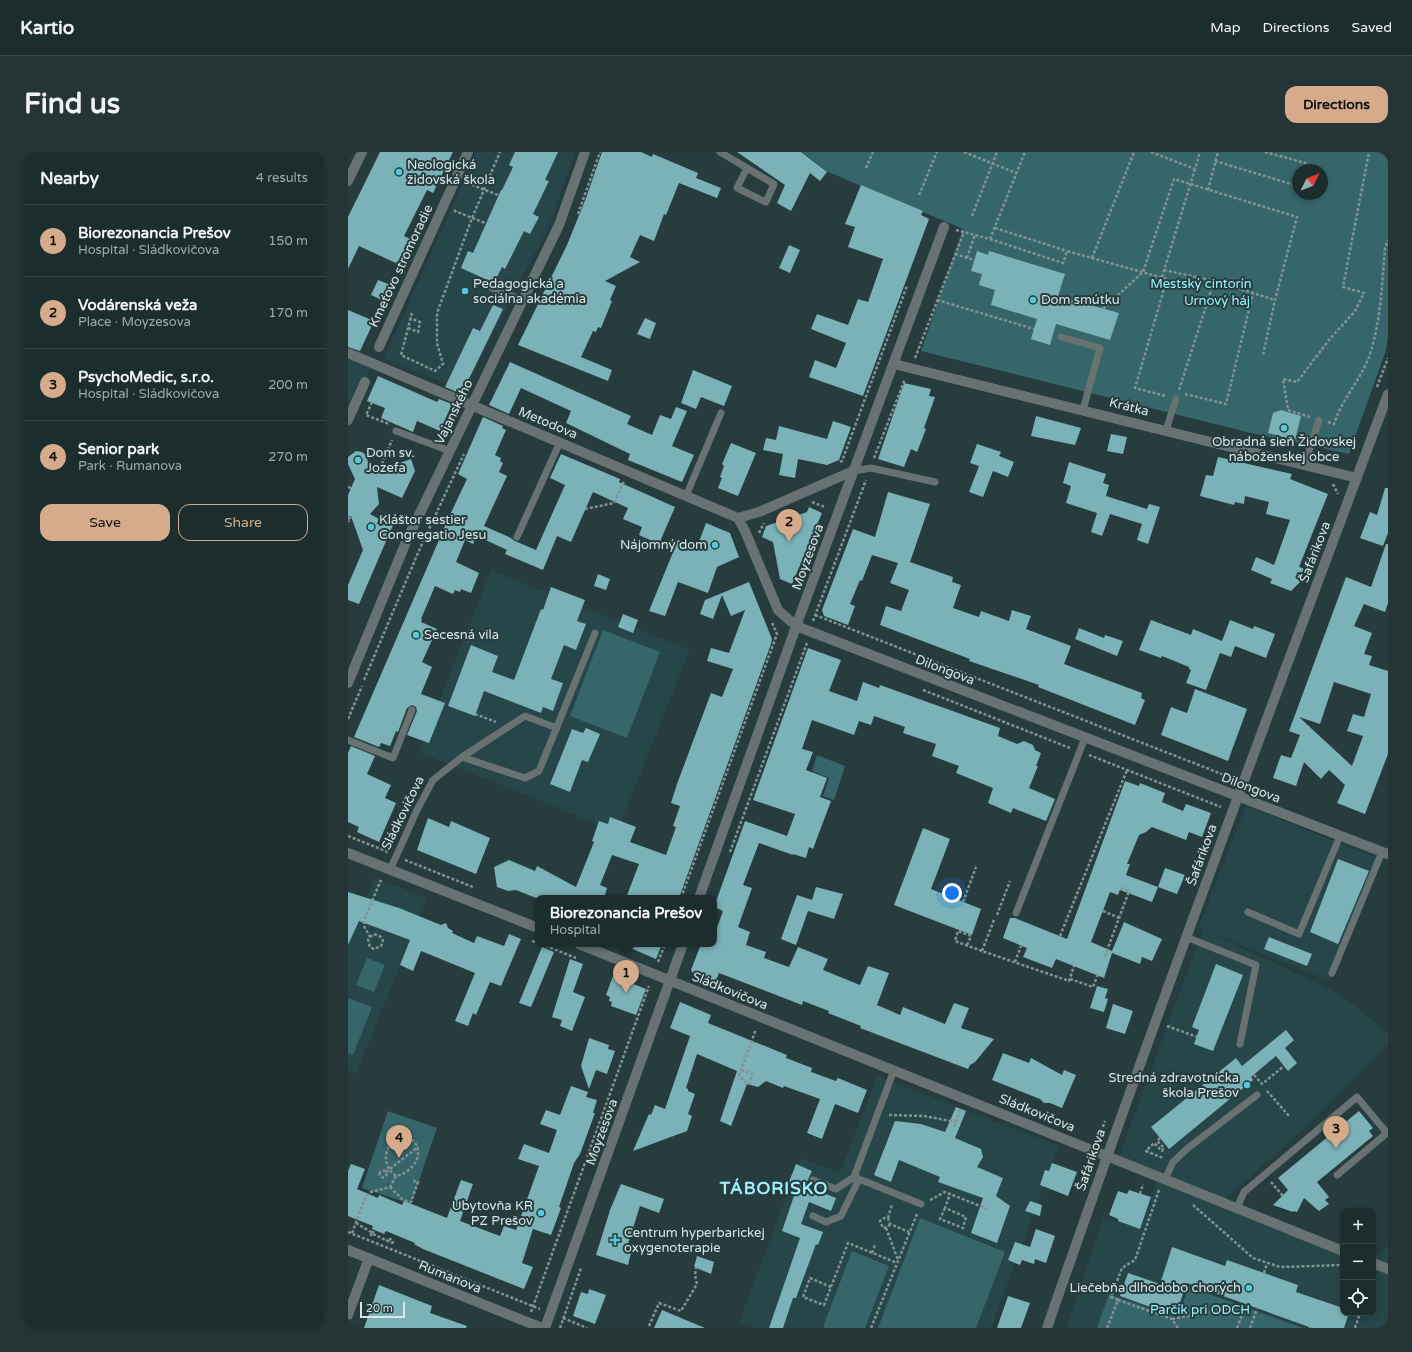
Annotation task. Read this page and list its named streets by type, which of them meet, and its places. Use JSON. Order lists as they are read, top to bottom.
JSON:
{
  "streets": {
    "street": [
      "Kmeťovo stromoradie",
      "Krátka",
      "Vajanského",
      "Metodova",
      "Šafárikova",
      "Moyzesova",
      "Dilongova",
      "Sládkovičova",
      "Rumanova"
    ]
  },
  "crossings": [
    ["Krátka", "Šafárikova"],
    ["Krátka", "Moyzesova"],
    ["Vajanského", "Metodova"],
    ["Šafárikova", "Dilongova"],
    ["Šafárikova", "Sládkovičova"],
    ["Moyzesova", "Dilongova"],
    ["Moyzesova", "Sládkovičova"],
    ["Moyzesova", "Rumanova"]
  ],
  "districts": ["TÁBORISKO"],
  "parks": ["Mestský cintorín", "Urnový háj", "Parčík pri ODCH"],
  "places": {
    "other": [
      "Neologická židovská škola",
      "Pedagogická a sociálna akadémia",
      "Dom smútku",
      "Obradná sieň Židovskej náboženskej obce",
      "Dom sv. Jozefa",
      "Kláštor sestier Congregatio Jesu",
      "Nájomný dom",
      "Secesná vila",
      "Stredná zdravotnícka škola Prešov",
      "Ubytovňa KR PZ Prešov",
      "Liečebňa dlhodobo chorých"
    ],
    "health": ["Centrum hyperbarickej oxygenoterapie"]
  },
  "scale_bar": "20 m",
  "north": "top right",
  "page": {
    "header": "Kartio",
    "nav": ["Map", "Directions", "Saved"],
    "buttons": [
      "Directions",
      ["Save", "Share"]
    ],
    "title": "Find us",
    "heading": ["Nearby", "4 results"],
    "list": [
      {
        "mark": "1",
        "name": "Biorezonancia Prešov",
        "note": "Hospital · Sládkovičova",
        "value": "150 m"
      },
      {
        "mark": "2",
        "name": "Vodárenská veža",
        "note": "Place · Moyzesova",
        "value": "170 m"
      },
      {
        "mark": "3",
        "name": "PsychoMedic, s.r.o.",
        "note": "Hospital · Sládkovičova",
        "value": "200 m"
      },
      {
        "mark": "4",
        "name": "Senior park",
        "note": "Park · Rumanova",
        "value": "270 m"
      }
    ],
    "pins": [
      "2",
      "1",
      "3",
      "4"
    ],
    "popup": ["Biorezonancia Prešov", "Hospital"],
    "map_buttons": ["+", "−"],
    "scale": "20 m"
  }
}
